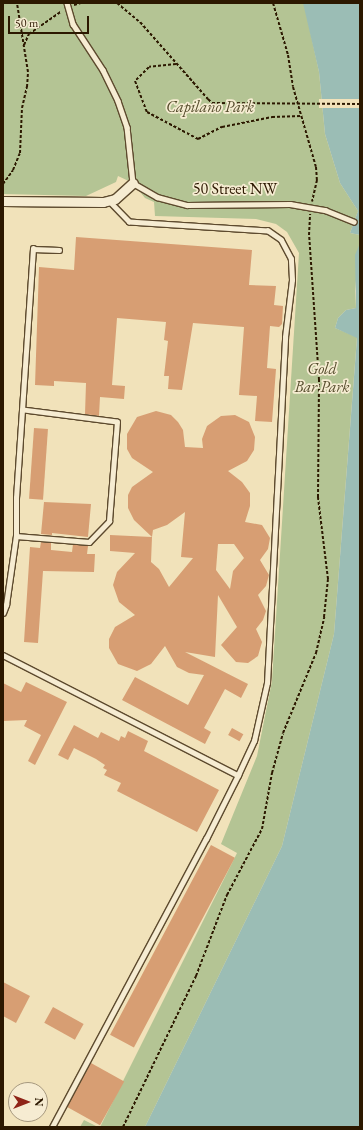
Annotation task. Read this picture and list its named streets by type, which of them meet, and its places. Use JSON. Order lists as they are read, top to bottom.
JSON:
{
  "streets": {
    "lane": ["50 Street NW"]
  },
  "parks": ["Capilano Park", "Gold Bar Park"],
  "scale_bar": "50 m",
  "north": "right"
}
